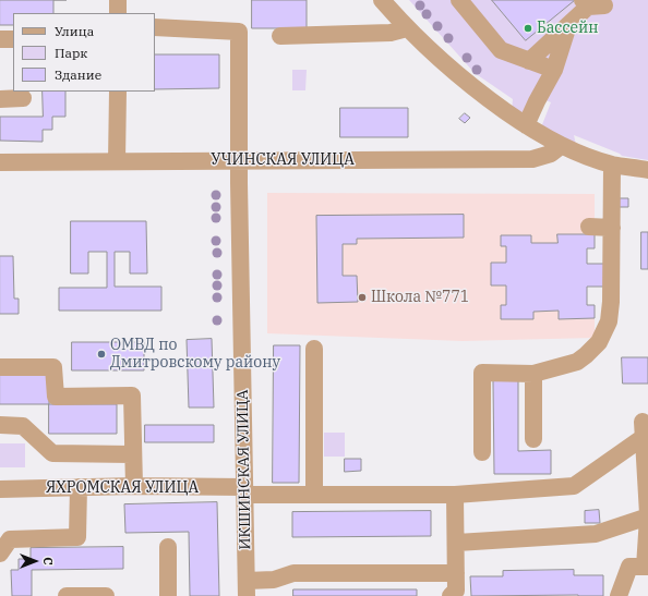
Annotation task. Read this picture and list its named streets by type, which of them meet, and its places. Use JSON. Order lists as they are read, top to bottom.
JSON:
{
  "streets": {
    "street": ["УЧИНСКАЯ УЛИЦА", "ИКШИНСКАЯ УЛИЦА", "ЯХРОМСКАЯ УЛИЦА"]
  },
  "crossings": [
    ["УЧИНСКАЯ УЛИЦА", "ИКШИНСКАЯ УЛИЦА"],
    ["ИКШИНСКАЯ УЛИЦА", "ЯХРОМСКАЯ УЛИЦА"]
  ],
  "places": ["Бассейн", "Школа №771", "ОМВД по Дмитровскому району"],
  "legend": ["Улица", "Парк", "Здание"],
  "north": "right"
}
